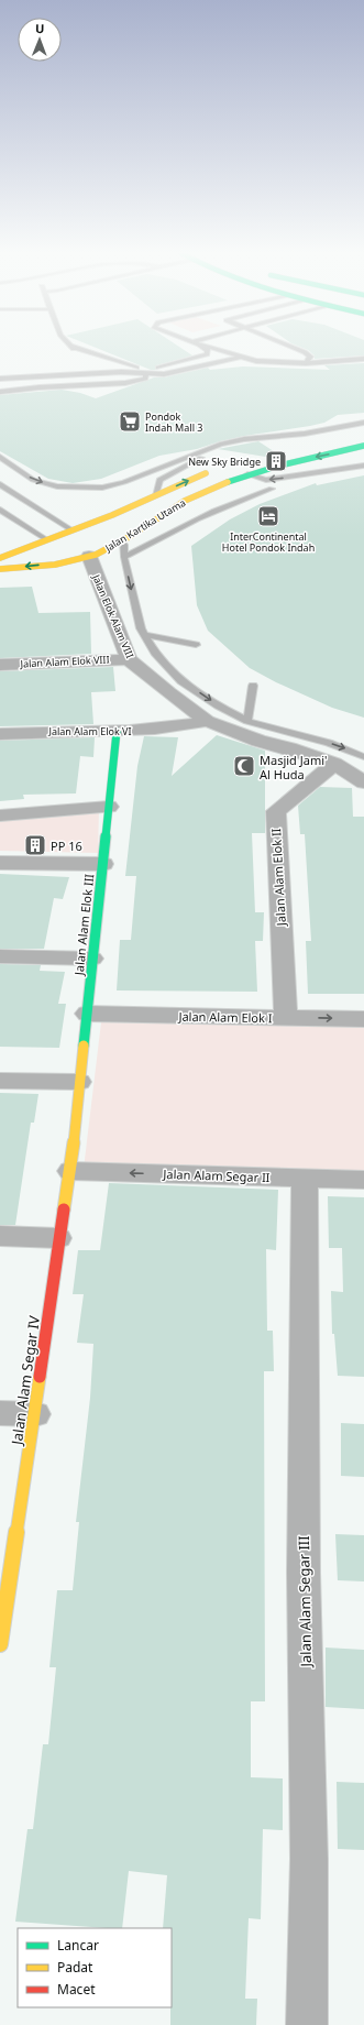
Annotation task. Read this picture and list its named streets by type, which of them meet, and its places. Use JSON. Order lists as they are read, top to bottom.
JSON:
{
  "streets": {
    "main road": ["Jalan Kartika Utama", "Jalan Alam Elok III", "Jalan Alam Segar IV"],
    "street": [
      "Jalan Elok Alam VIII",
      "Jalan Alam Elok VIII",
      "Jalan Alam Elok VI",
      "Jalan Alam Elok II",
      "Jalan Alam Elok I",
      "Jalan Alam Segar II",
      "Jalan Alam Segar III"
    ]
  },
  "crossings": [
    ["Jalan Kartika Utama", "Jalan Elok Alam VIII"],
    ["Jalan Elok Alam VIII", "Jalan Alam Elok VIII"],
    ["Jalan Elok Alam VIII", "Jalan Alam Elok VI"],
    ["Jalan Alam Elok VI", "Jalan Alam Elok III"],
    ["Jalan Alam Elok II", "Jalan Alam Elok I"],
    ["Jalan Alam Elok III", "Jalan Alam Elok I"],
    ["Jalan Alam Elok III", "Jalan Alam Segar IV"],
    ["Jalan Alam Segar II", "Jalan Alam Segar IV"],
    ["Jalan Alam Segar II", "Jalan Alam Segar III"]
  ],
  "one_way": ["Jalan Alam Segar II"],
  "places": {
    "supermarket": ["Pondok Indah Mall 3"],
    "building": ["New Sky Bridge", "PP 16"],
    "hotel": ["InterContinental Hotel Pondok Indah"],
    "mosque": ["Masjid Jami' Al Huda"]
  },
  "legend": ["Lancar", "Padat", "Macet"],
  "north": "top"
}
